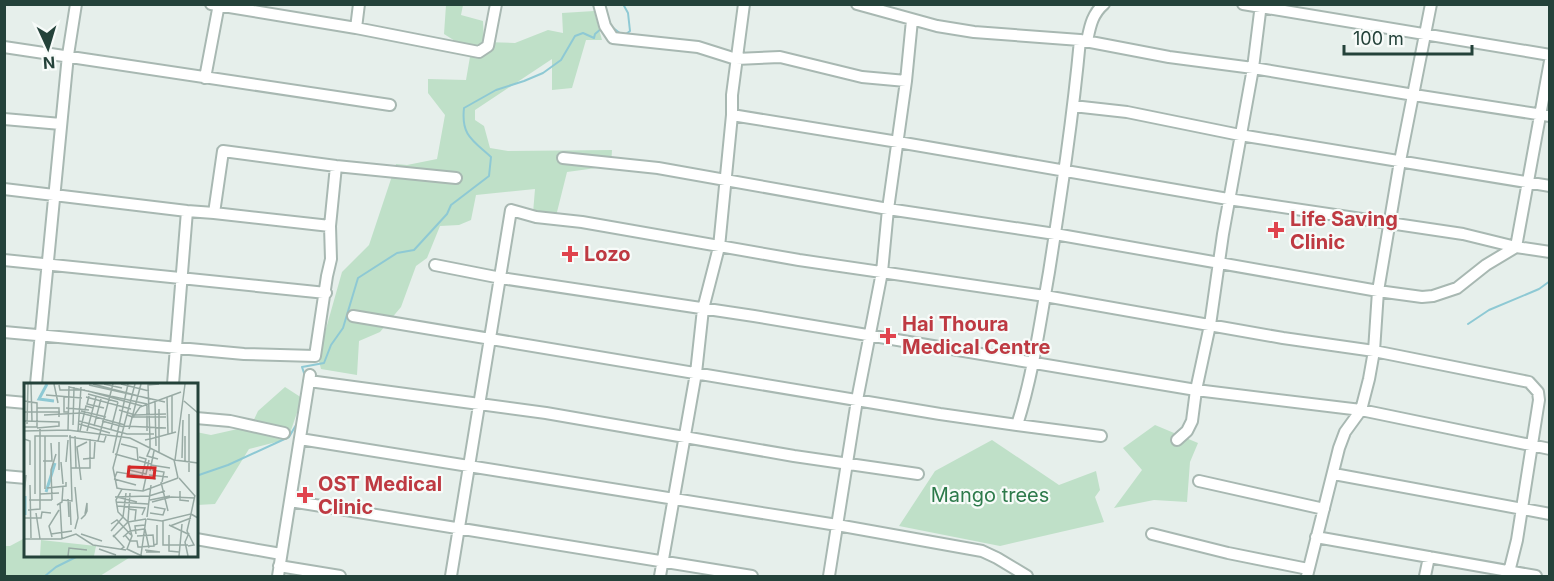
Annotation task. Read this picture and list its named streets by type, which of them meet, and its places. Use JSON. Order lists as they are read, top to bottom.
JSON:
{
  "parks": ["Mango trees"],
  "places": {
    "health": [
      "Life Saving Clinic",
      "Lozo",
      "Hai Thoura Medical Centre",
      "OST Medical Clinic"
    ]
  },
  "scale_bar": "100 m",
  "north": "bottom"
}
